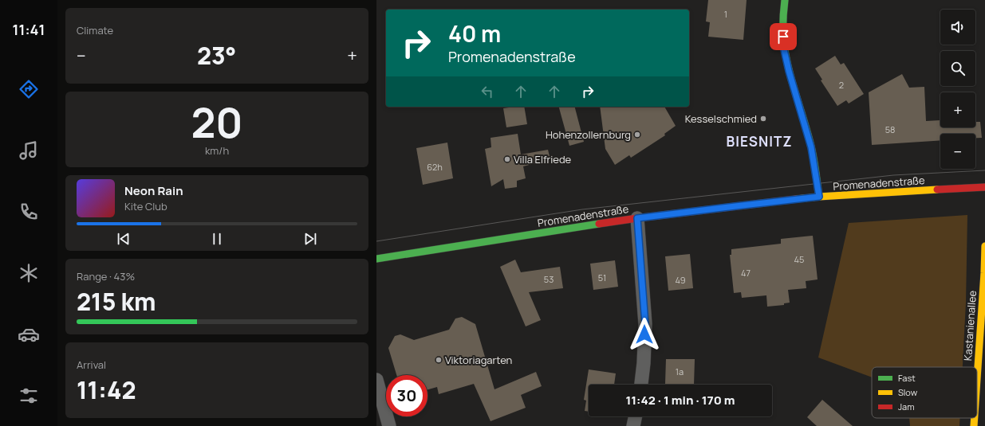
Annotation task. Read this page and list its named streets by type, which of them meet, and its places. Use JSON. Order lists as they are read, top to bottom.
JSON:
{
  "streets": {
    "main road": ["Promenadenstraße", "Kastanienallee"]
  },
  "districts": ["BIESNITZ"],
  "places": [
    "Kesselschmied",
    "Hohenzollernburg",
    "Villa Elfriede",
    "Viktoriagarten"
  ],
  "house_numbers": [
    "1",
    "2",
    "58",
    "62h",
    "45",
    "47",
    "51",
    "53",
    "49",
    "1a"
  ],
  "legend": ["Fast", "Slow", "Jam"],
  "page": {
    "tabs": "11:41",
    "tile": [
      "Climate",
      ["20", "km/h"],
      ["Range · 43%", "215 km"],
      ["Arrival", "11:42"]
    ],
    "map_buttons": ["+", "−"],
    "turn": ["40 m", "Promenadenstraße"],
    "heat": ["−", "23°", "+"],
    "song": ["Neon Rain", "Kite Club"],
    "limit": "30",
    "trip": "11:42 · 1 min · 170 m"
  }
}
